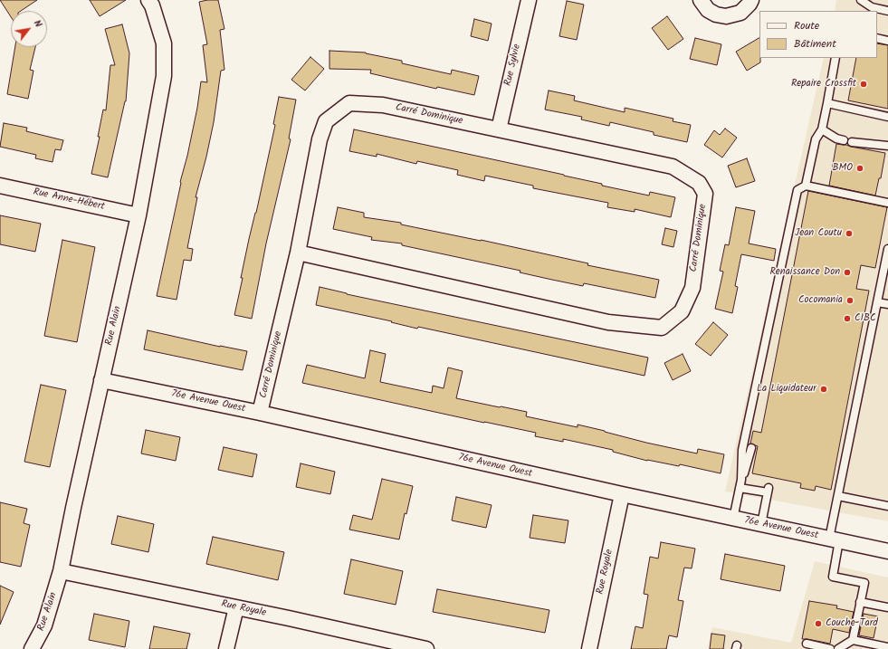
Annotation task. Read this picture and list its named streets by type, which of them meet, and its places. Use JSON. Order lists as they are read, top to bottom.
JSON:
{
  "streets": {
    "street": [
      "Rue Sylvie",
      "Carré Dominique",
      "Rue Anne-Hébert",
      "Rue Alain",
      "76e Avenue Ouest",
      "Rue Royale"
    ]
  },
  "crossings": [
    ["Rue Sylvie", "Carré Dominique"],
    ["Carré Dominique", "76e Avenue Ouest"],
    ["Rue Anne-Hébert", "Rue Alain"],
    ["Rue Alain", "76e Avenue Ouest"],
    ["Rue Alain", "Rue Royale"],
    ["76e Avenue Ouest", "Rue Royale"]
  ],
  "places": [
    "Repaire Crossfit",
    "BMO",
    "Jean Coutu",
    "Renaissance Don",
    "Cocomania",
    "CIBC",
    "La Liquidateur",
    "Couche-Tard"
  ],
  "legend": ["Route", "Bâtiment"],
  "north": "top right"
}
